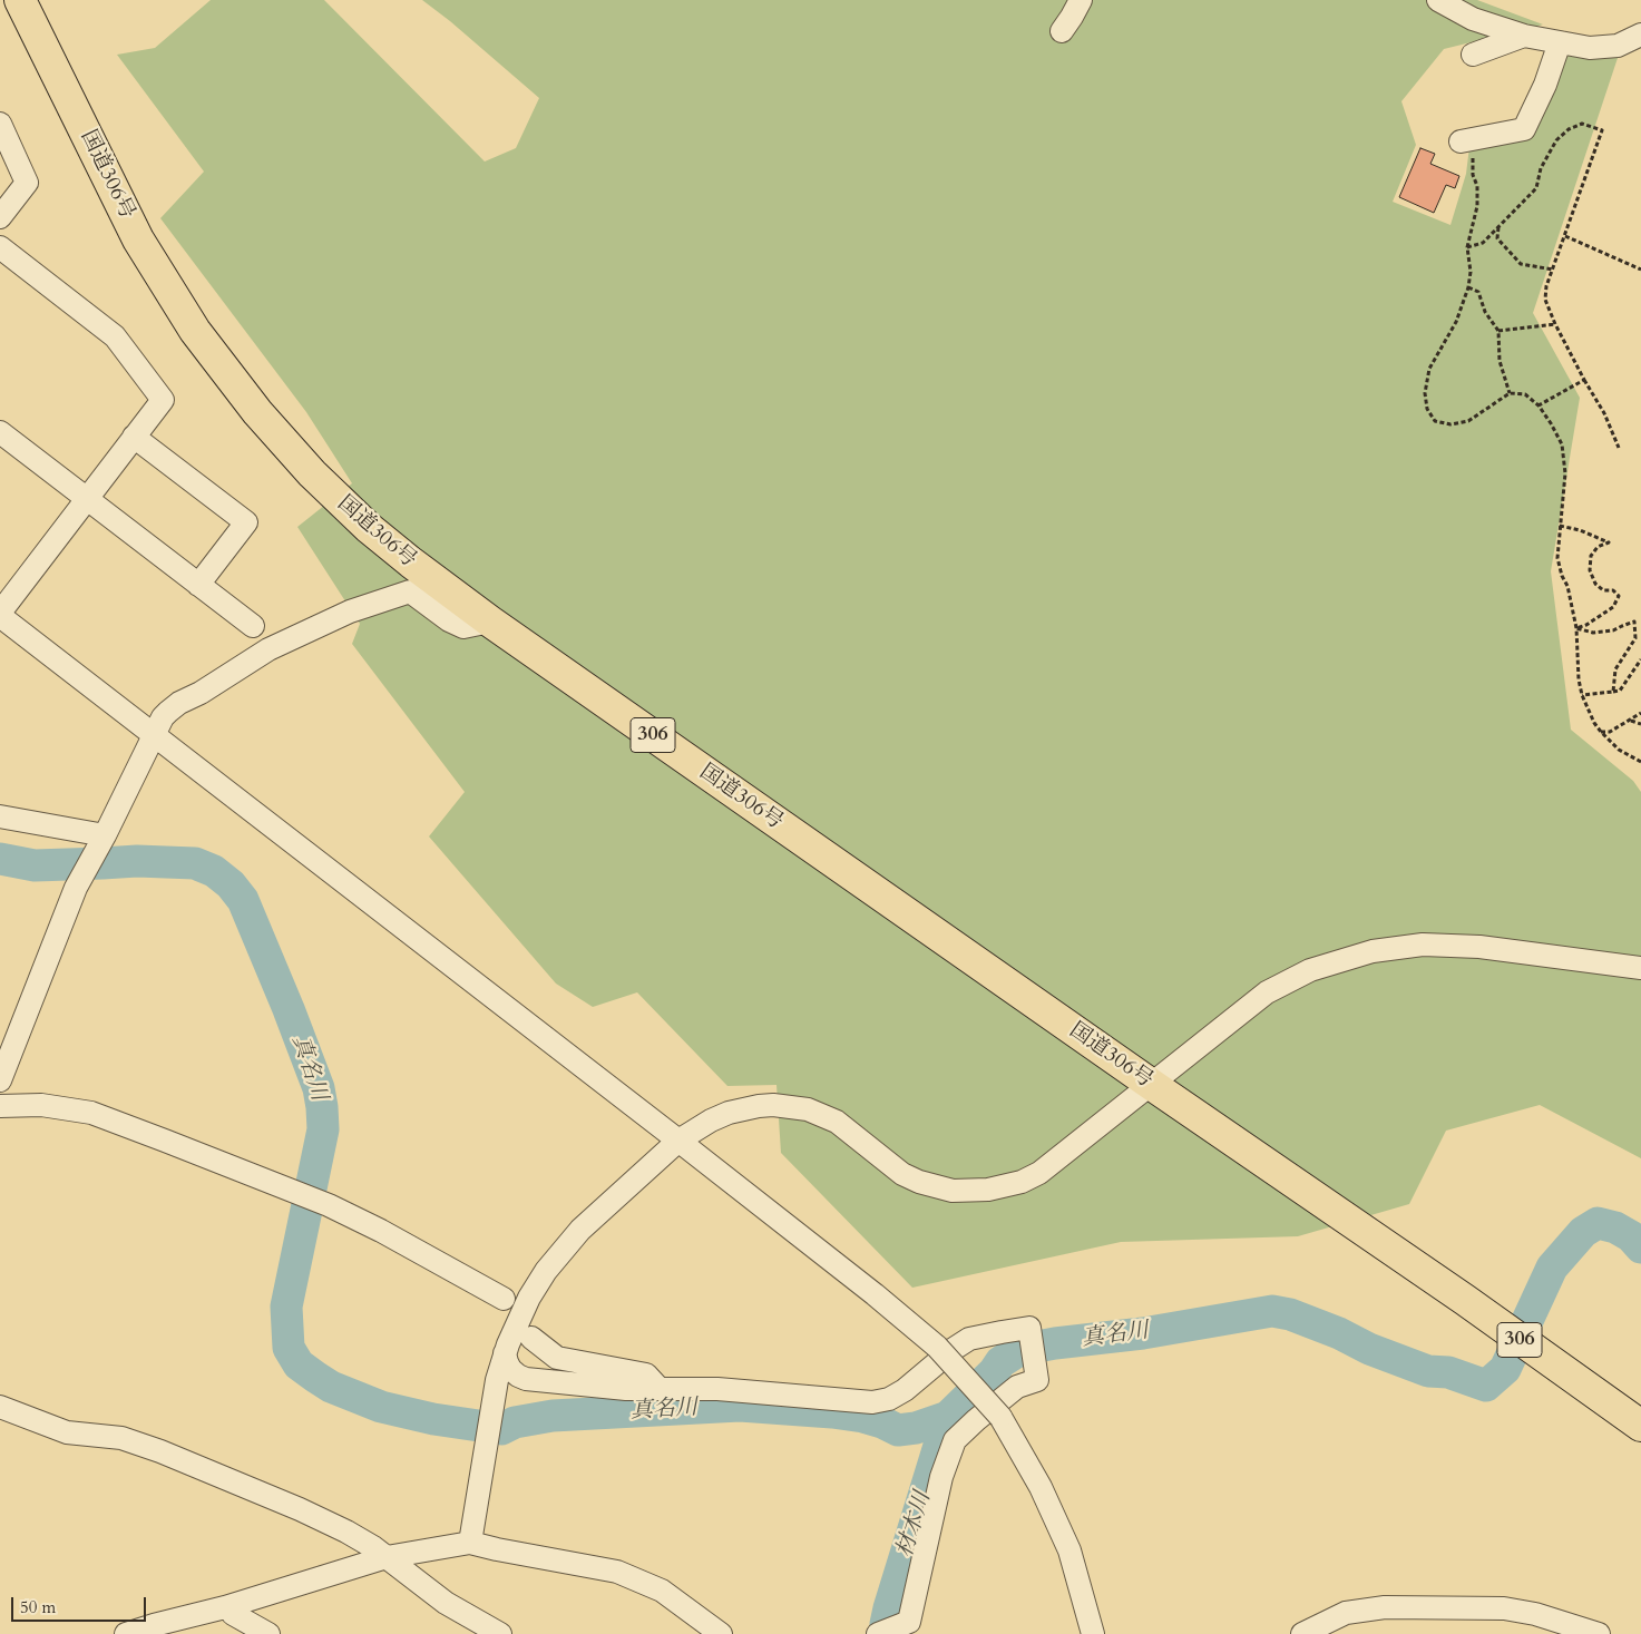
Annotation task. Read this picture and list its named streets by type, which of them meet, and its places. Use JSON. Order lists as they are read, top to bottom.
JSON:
{
  "streets": {
    "highway": ["国道306号", "306"]
  },
  "water": ["真名川", "材木川"],
  "scale_bar": "50 m"
}
